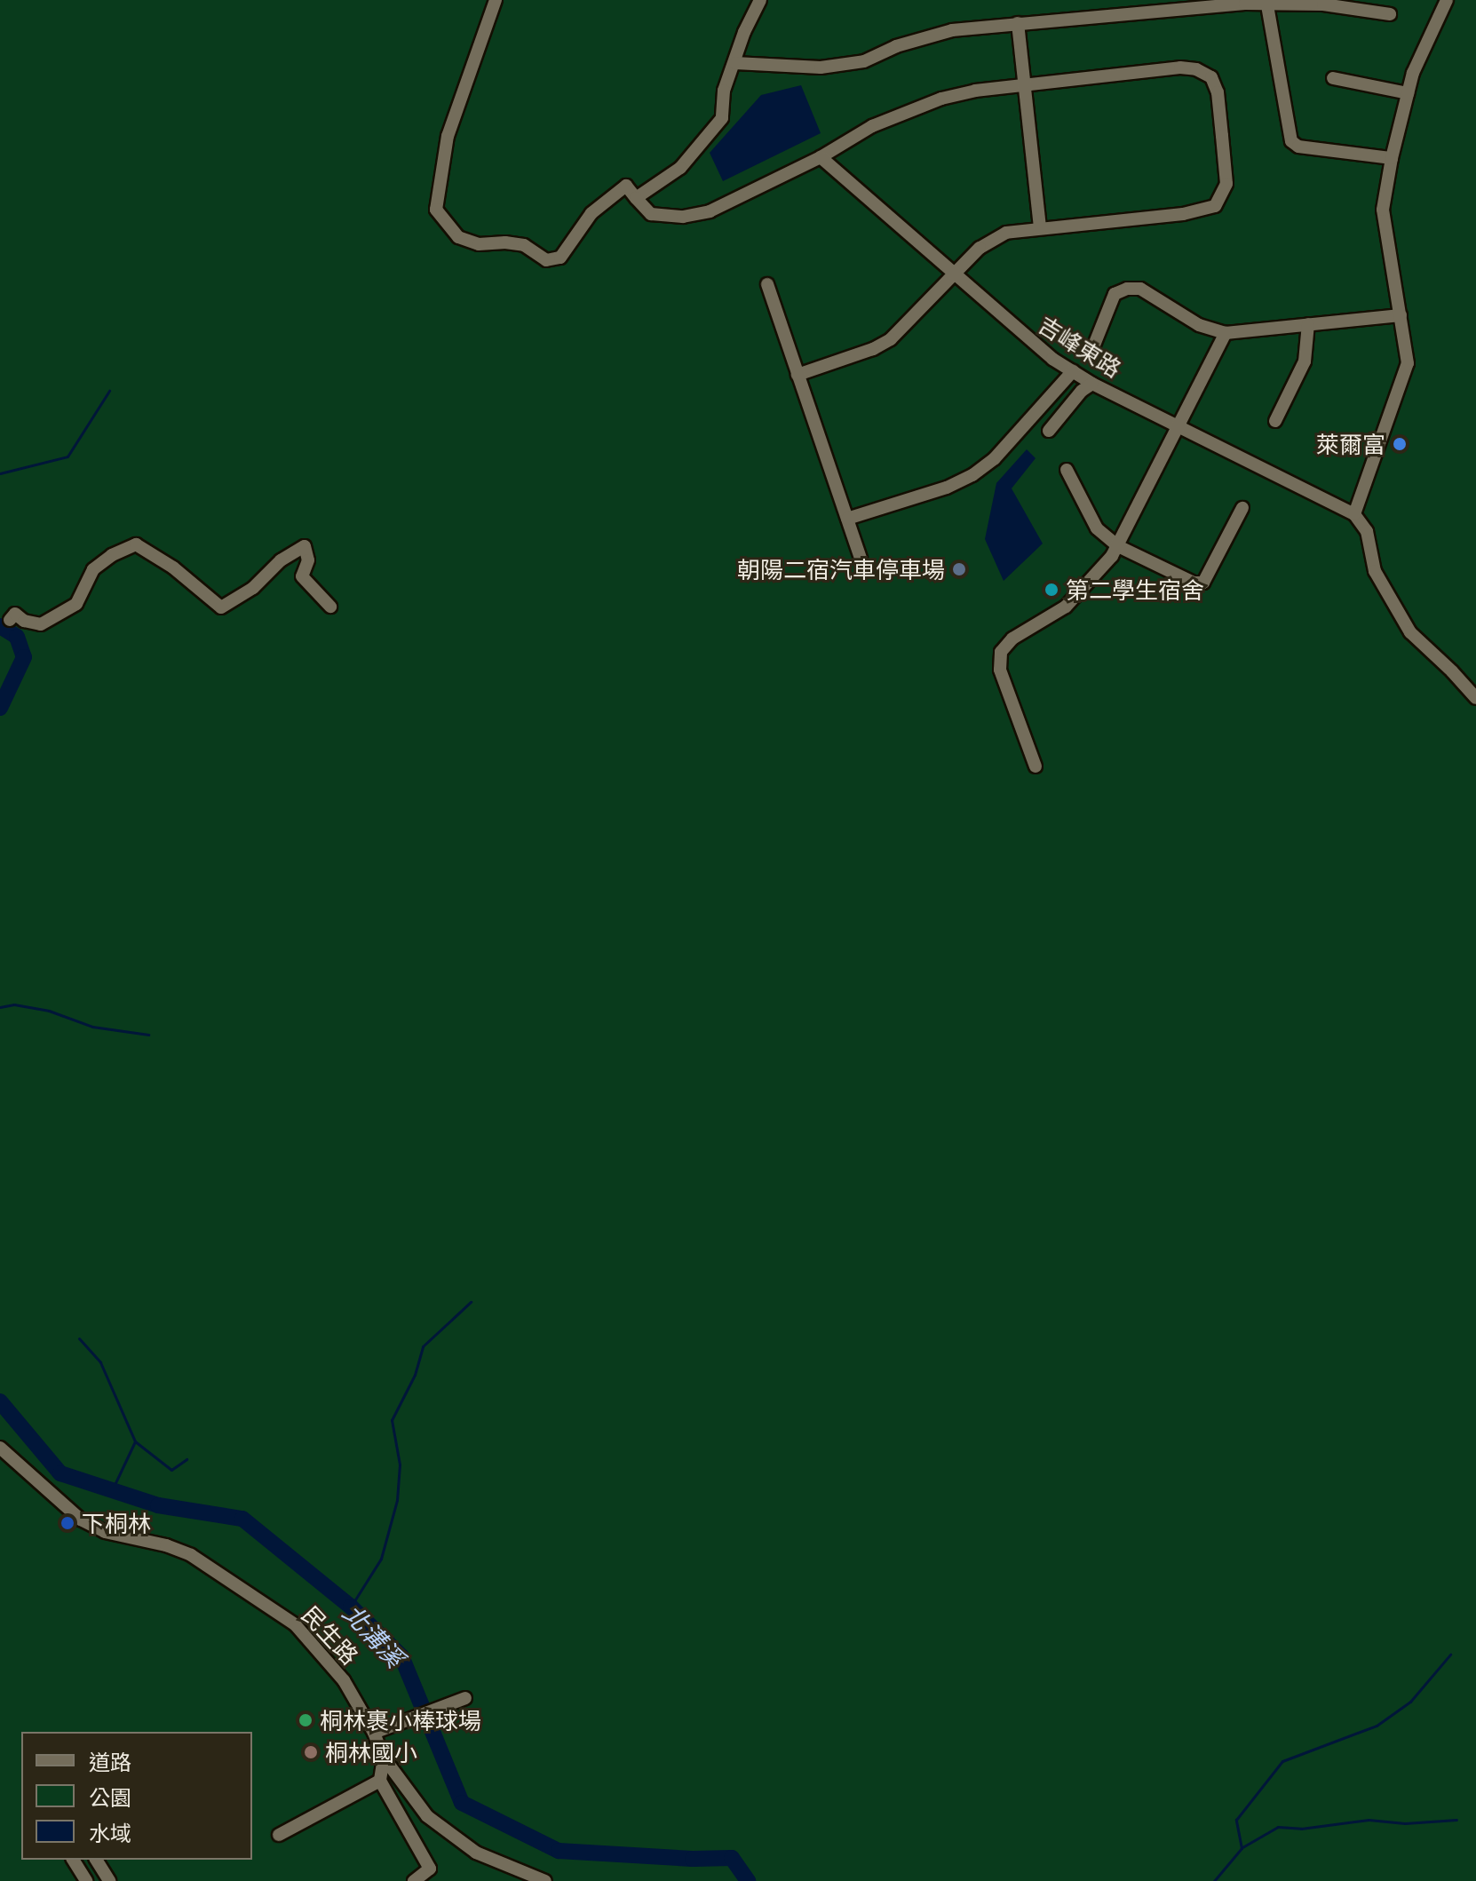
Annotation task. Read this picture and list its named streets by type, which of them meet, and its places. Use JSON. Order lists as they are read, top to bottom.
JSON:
{
  "streets": {
    "street": ["吉峰東路", "民生路"]
  },
  "water": ["北溝溪"],
  "places": [
    "萊爾富",
    "朝陽二宿汽車停車場",
    "第二學生宿舍",
    "下桐林",
    "桐林裹小棒球場",
    "桐林國小"
  ],
  "legend": ["道路", "公園", "水域"]
}
